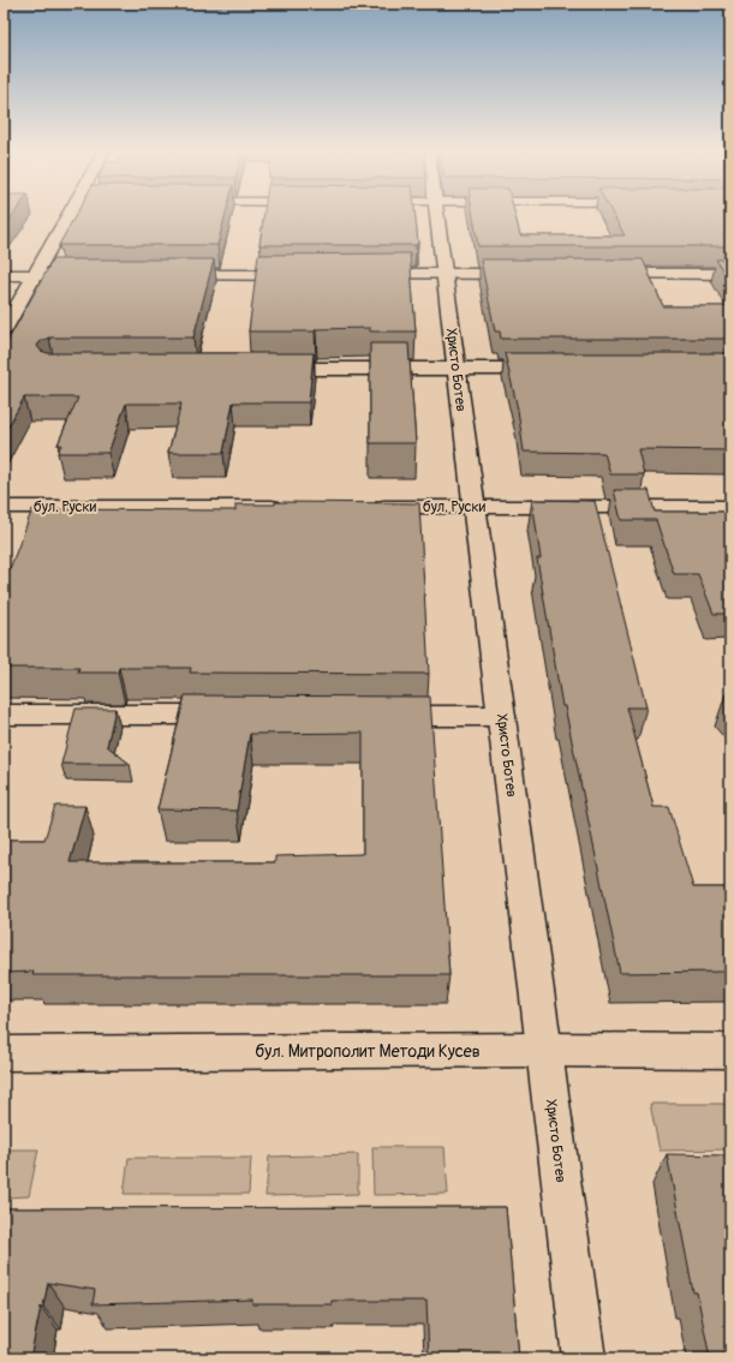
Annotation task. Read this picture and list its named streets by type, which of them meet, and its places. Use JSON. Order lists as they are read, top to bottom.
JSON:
{
  "streets": {
    "street": ["Христо Ботев", "бул. Руски", "бул. Митрополит Методи Кусев"]
  },
  "crossings": [
    ["Христо Ботев", "бул. Руски"],
    ["Христо Ботев", "бул. Митрополит Методи Кусев"]
  ]
}
